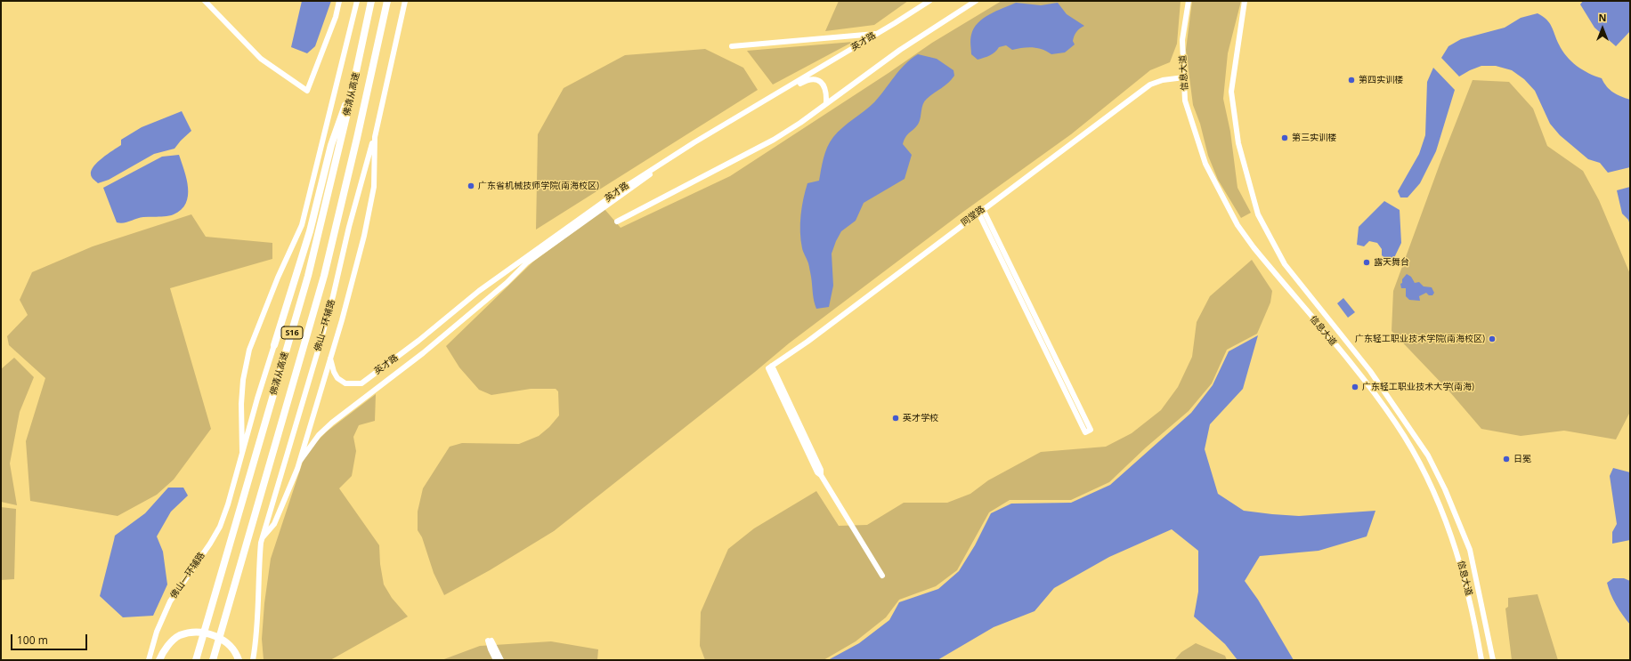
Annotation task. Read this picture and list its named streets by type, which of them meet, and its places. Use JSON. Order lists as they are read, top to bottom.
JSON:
{
  "streets": {
    "highway": ["佛清从高速", "S16"],
    "main road": [
      "英才路",
      "信息大道",
      "同堂路",
      "佛山一环辅路"
    ]
  },
  "crossings": [
    ["信息大道", "同堂路"]
  ],
  "places": [
    "第四实训楼",
    "第三实训楼",
    "广东省机械技师学院(南海校区)",
    "露天舞台",
    "广东轻工职业技术学院(南海校区)",
    "广东轻工职业技术大学(南海)",
    "英才学校",
    "日冕"
  ],
  "scale_bar": "100 m",
  "north": "top"
}
